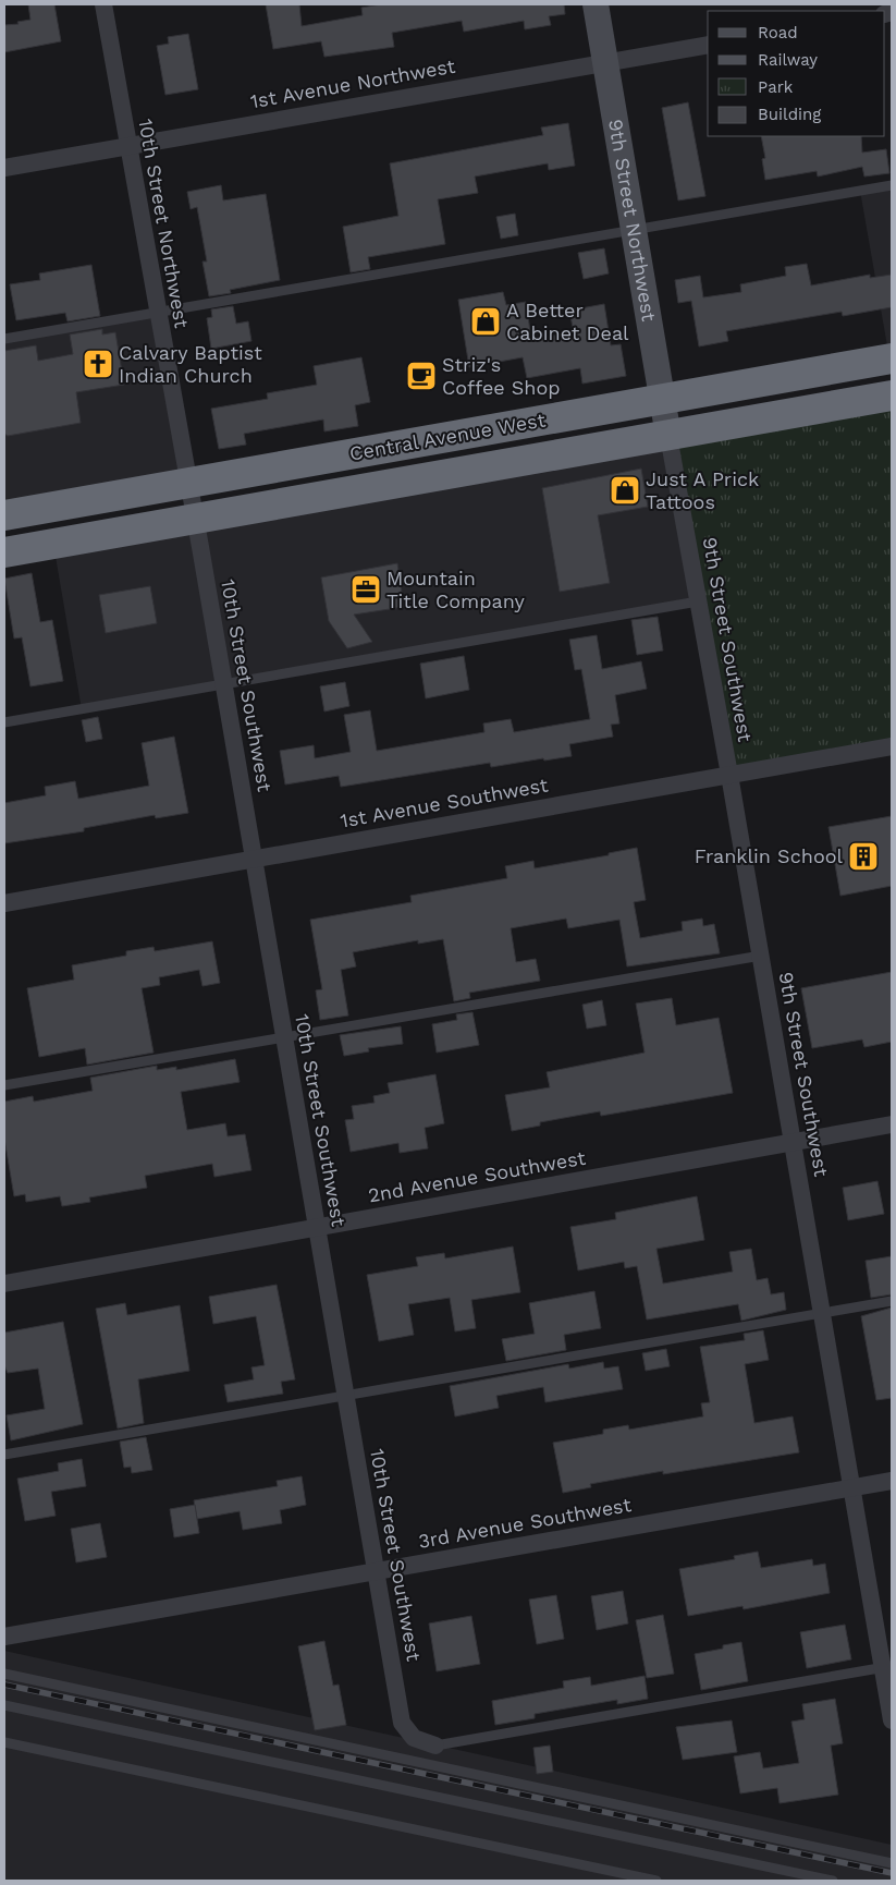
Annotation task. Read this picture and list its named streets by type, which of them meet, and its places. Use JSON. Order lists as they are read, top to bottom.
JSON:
{
  "streets": {
    "highway": ["Central Avenue West"],
    "street": [
      "1st Avenue Northwest",
      "9th Street Northwest",
      "10th Street Northwest",
      "9th Street Southwest",
      "10th Street Southwest",
      "1st Avenue Southwest",
      "2nd Avenue Southwest",
      "3rd Avenue Southwest"
    ]
  },
  "crossings": [
    ["1st Avenue Northwest", "9th Street Northwest"],
    ["1st Avenue Northwest", "10th Street Northwest"],
    ["9th Street Northwest", "Central Avenue West"],
    ["9th Street Northwest", "9th Street Southwest"],
    ["10th Street Northwest", "Central Avenue West"],
    ["10th Street Northwest", "10th Street Southwest"],
    ["Central Avenue West", "9th Street Southwest"],
    ["Central Avenue West", "10th Street Southwest"],
    ["9th Street Southwest", "1st Avenue Southwest"],
    ["9th Street Southwest", "2nd Avenue Southwest"],
    ["9th Street Southwest", "3rd Avenue Southwest"],
    ["10th Street Southwest", "1st Avenue Southwest"],
    ["10th Street Southwest", "2nd Avenue Southwest"],
    ["10th Street Southwest", "3rd Avenue Southwest"]
  ],
  "places": {
    "shop": ["A Better Cabinet Deal", "Just A Prick Tattoos"],
    "church": ["Calvary Baptist Indian Church"],
    "cafe": ["Striz's Coffee Shop"],
    "office": ["Mountain Title Company"],
    "building": ["Franklin School"]
  },
  "legend": [
    "Road",
    "Railway",
    "Park",
    "Building"
  ]
}
